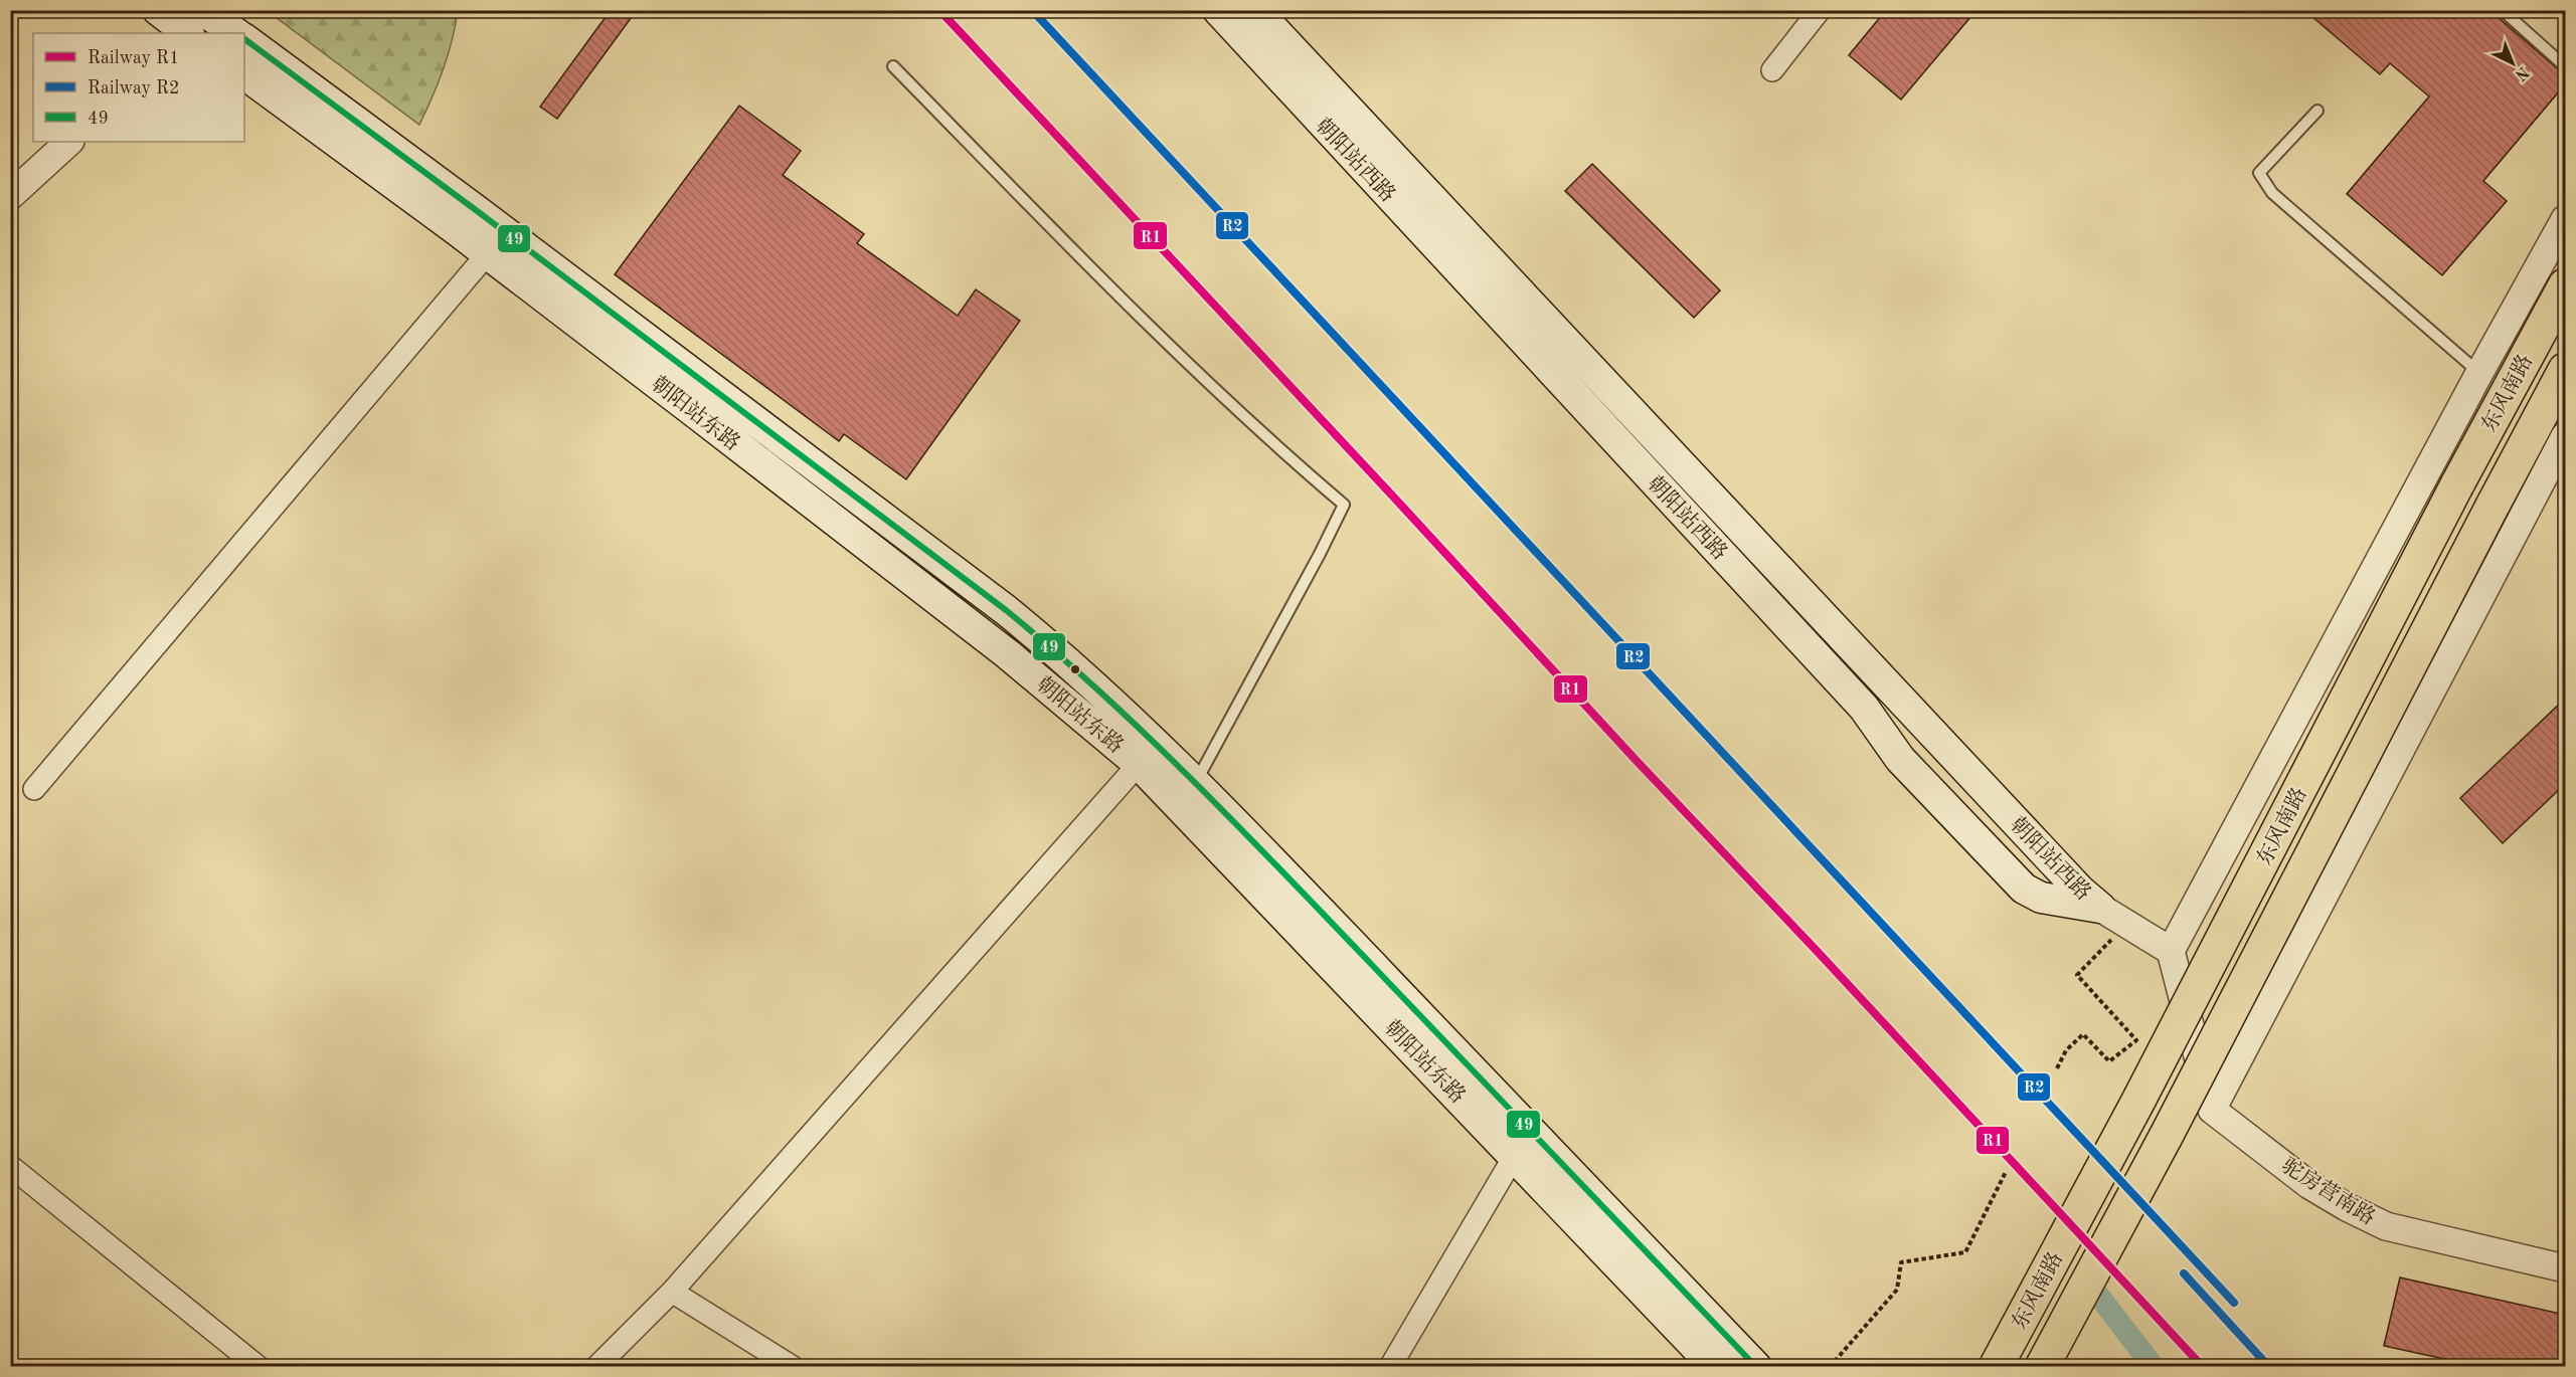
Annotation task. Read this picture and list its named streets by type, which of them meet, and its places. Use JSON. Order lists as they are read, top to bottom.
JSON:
{
  "streets": {
    "main road": ["朝阳站西路", "东风南路", "朝阳站东路"],
    "street": ["驼房营南路"]
  },
  "lines": ["rail line R1", "rail line R2", "transit line 49"],
  "legend": ["Railway R1", "Railway R2", "49"],
  "north": "bottom right"
}
